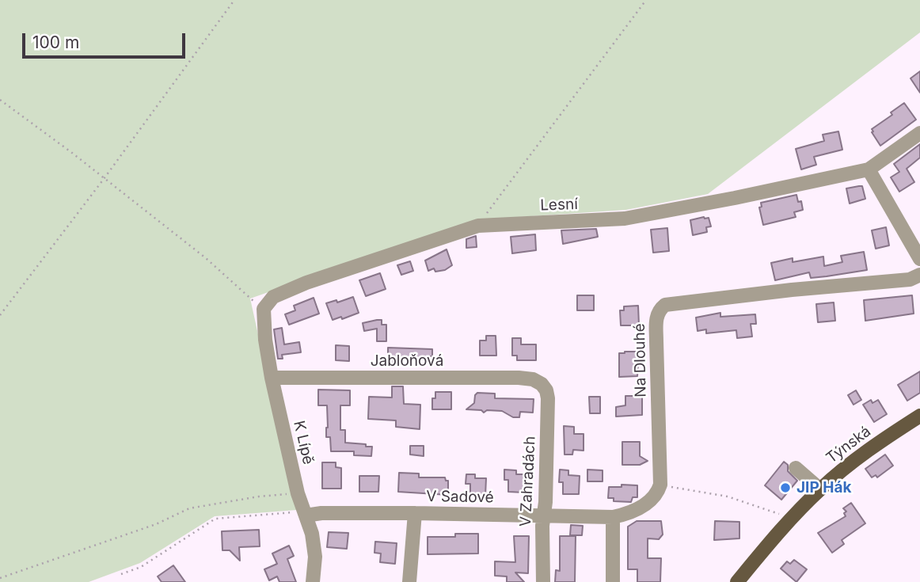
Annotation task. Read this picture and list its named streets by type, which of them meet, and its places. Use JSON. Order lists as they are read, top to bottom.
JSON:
{
  "streets": {
    "main road": ["Týnská"],
    "street": [
      "Lesní",
      "Na Dlouhé",
      "Jabloňová",
      "K Lípě",
      "V Zahradách",
      "V Sadové"
    ]
  },
  "crossings": [
    ["Lesní", "K Lípě"],
    ["Jabloňová", "K Lípě"],
    ["Jabloňová", "V Zahradách"],
    ["K Lípě", "V Sadové"],
    ["V Zahradách", "V Sadové"]
  ],
  "places": ["JIP Hák"],
  "scale_bar": "100 m"
}
